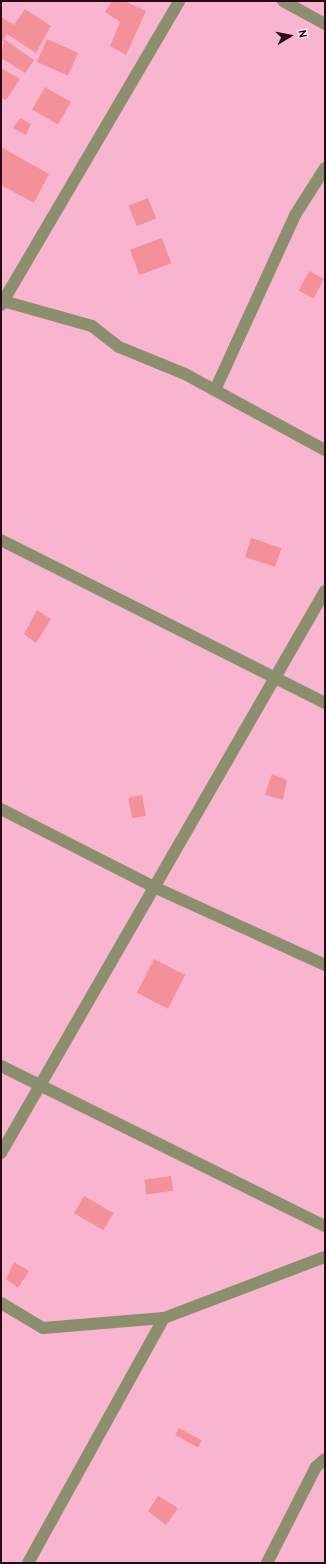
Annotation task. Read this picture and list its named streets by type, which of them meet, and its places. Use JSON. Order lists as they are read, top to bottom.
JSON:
{
  "north": "right"
}
